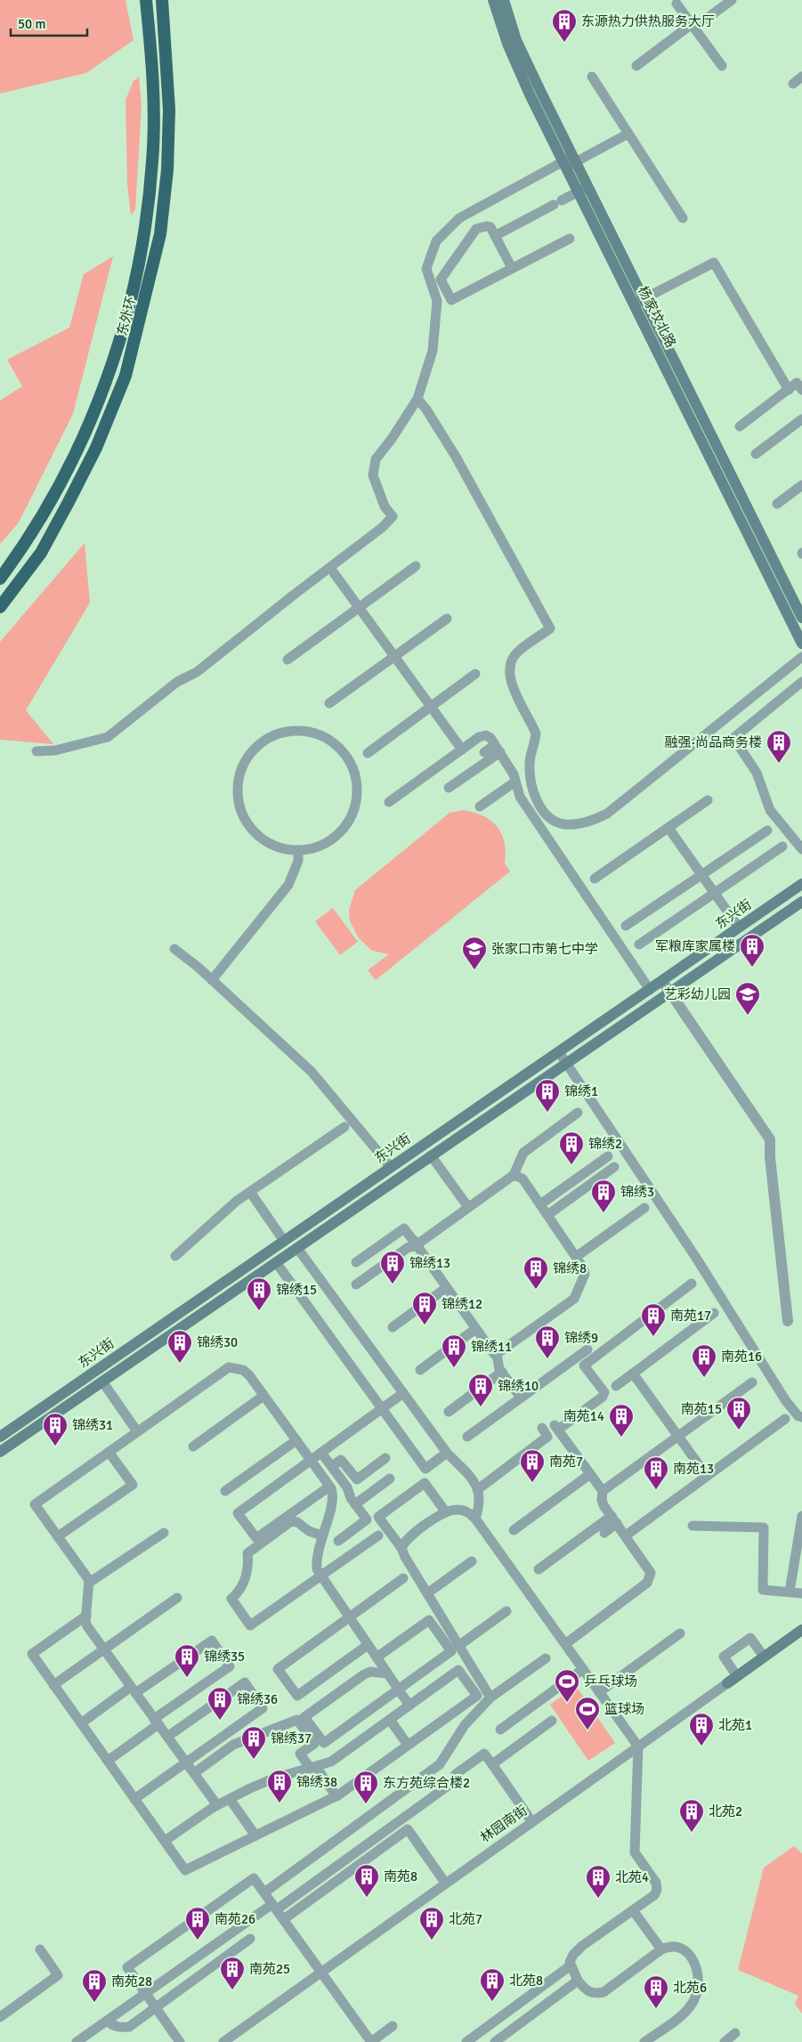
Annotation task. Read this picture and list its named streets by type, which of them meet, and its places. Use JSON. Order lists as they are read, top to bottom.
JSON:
{
  "streets": {
    "highway": ["东外环"],
    "main road": ["杨家坟北路", "东兴街", "林园南街"]
  },
  "places": {
    "building": [
      "东源热力供热服务大厅",
      "融强·尚品商务楼",
      "军粮库家属楼",
      "锦绣1",
      "锦绣2",
      "锦绣3",
      "锦绣13",
      "锦绣8",
      "锦绣15",
      "锦绣12",
      "南苑17",
      "锦绣9",
      "锦绣30",
      "锦绣11",
      "南苑16",
      "锦绣10",
      "南苑15",
      "南苑14",
      "锦绣31",
      "南苑7",
      "南苑13",
      "锦绣35",
      "锦绣36",
      "北苑1",
      "锦绣37",
      "锦绣38",
      "东方苑综合楼2",
      "北苑2",
      "南苑8",
      "北苑4",
      "南苑26",
      "北苑7",
      "南苑25",
      "北苑8",
      "南苑28",
      "北苑6"
    ],
    "school or university": ["张家口市第七中学", "艺彩幼儿园"],
    "sports": ["乒乓球场", "篮球场"]
  },
  "scale_bar": "50 m"
}
